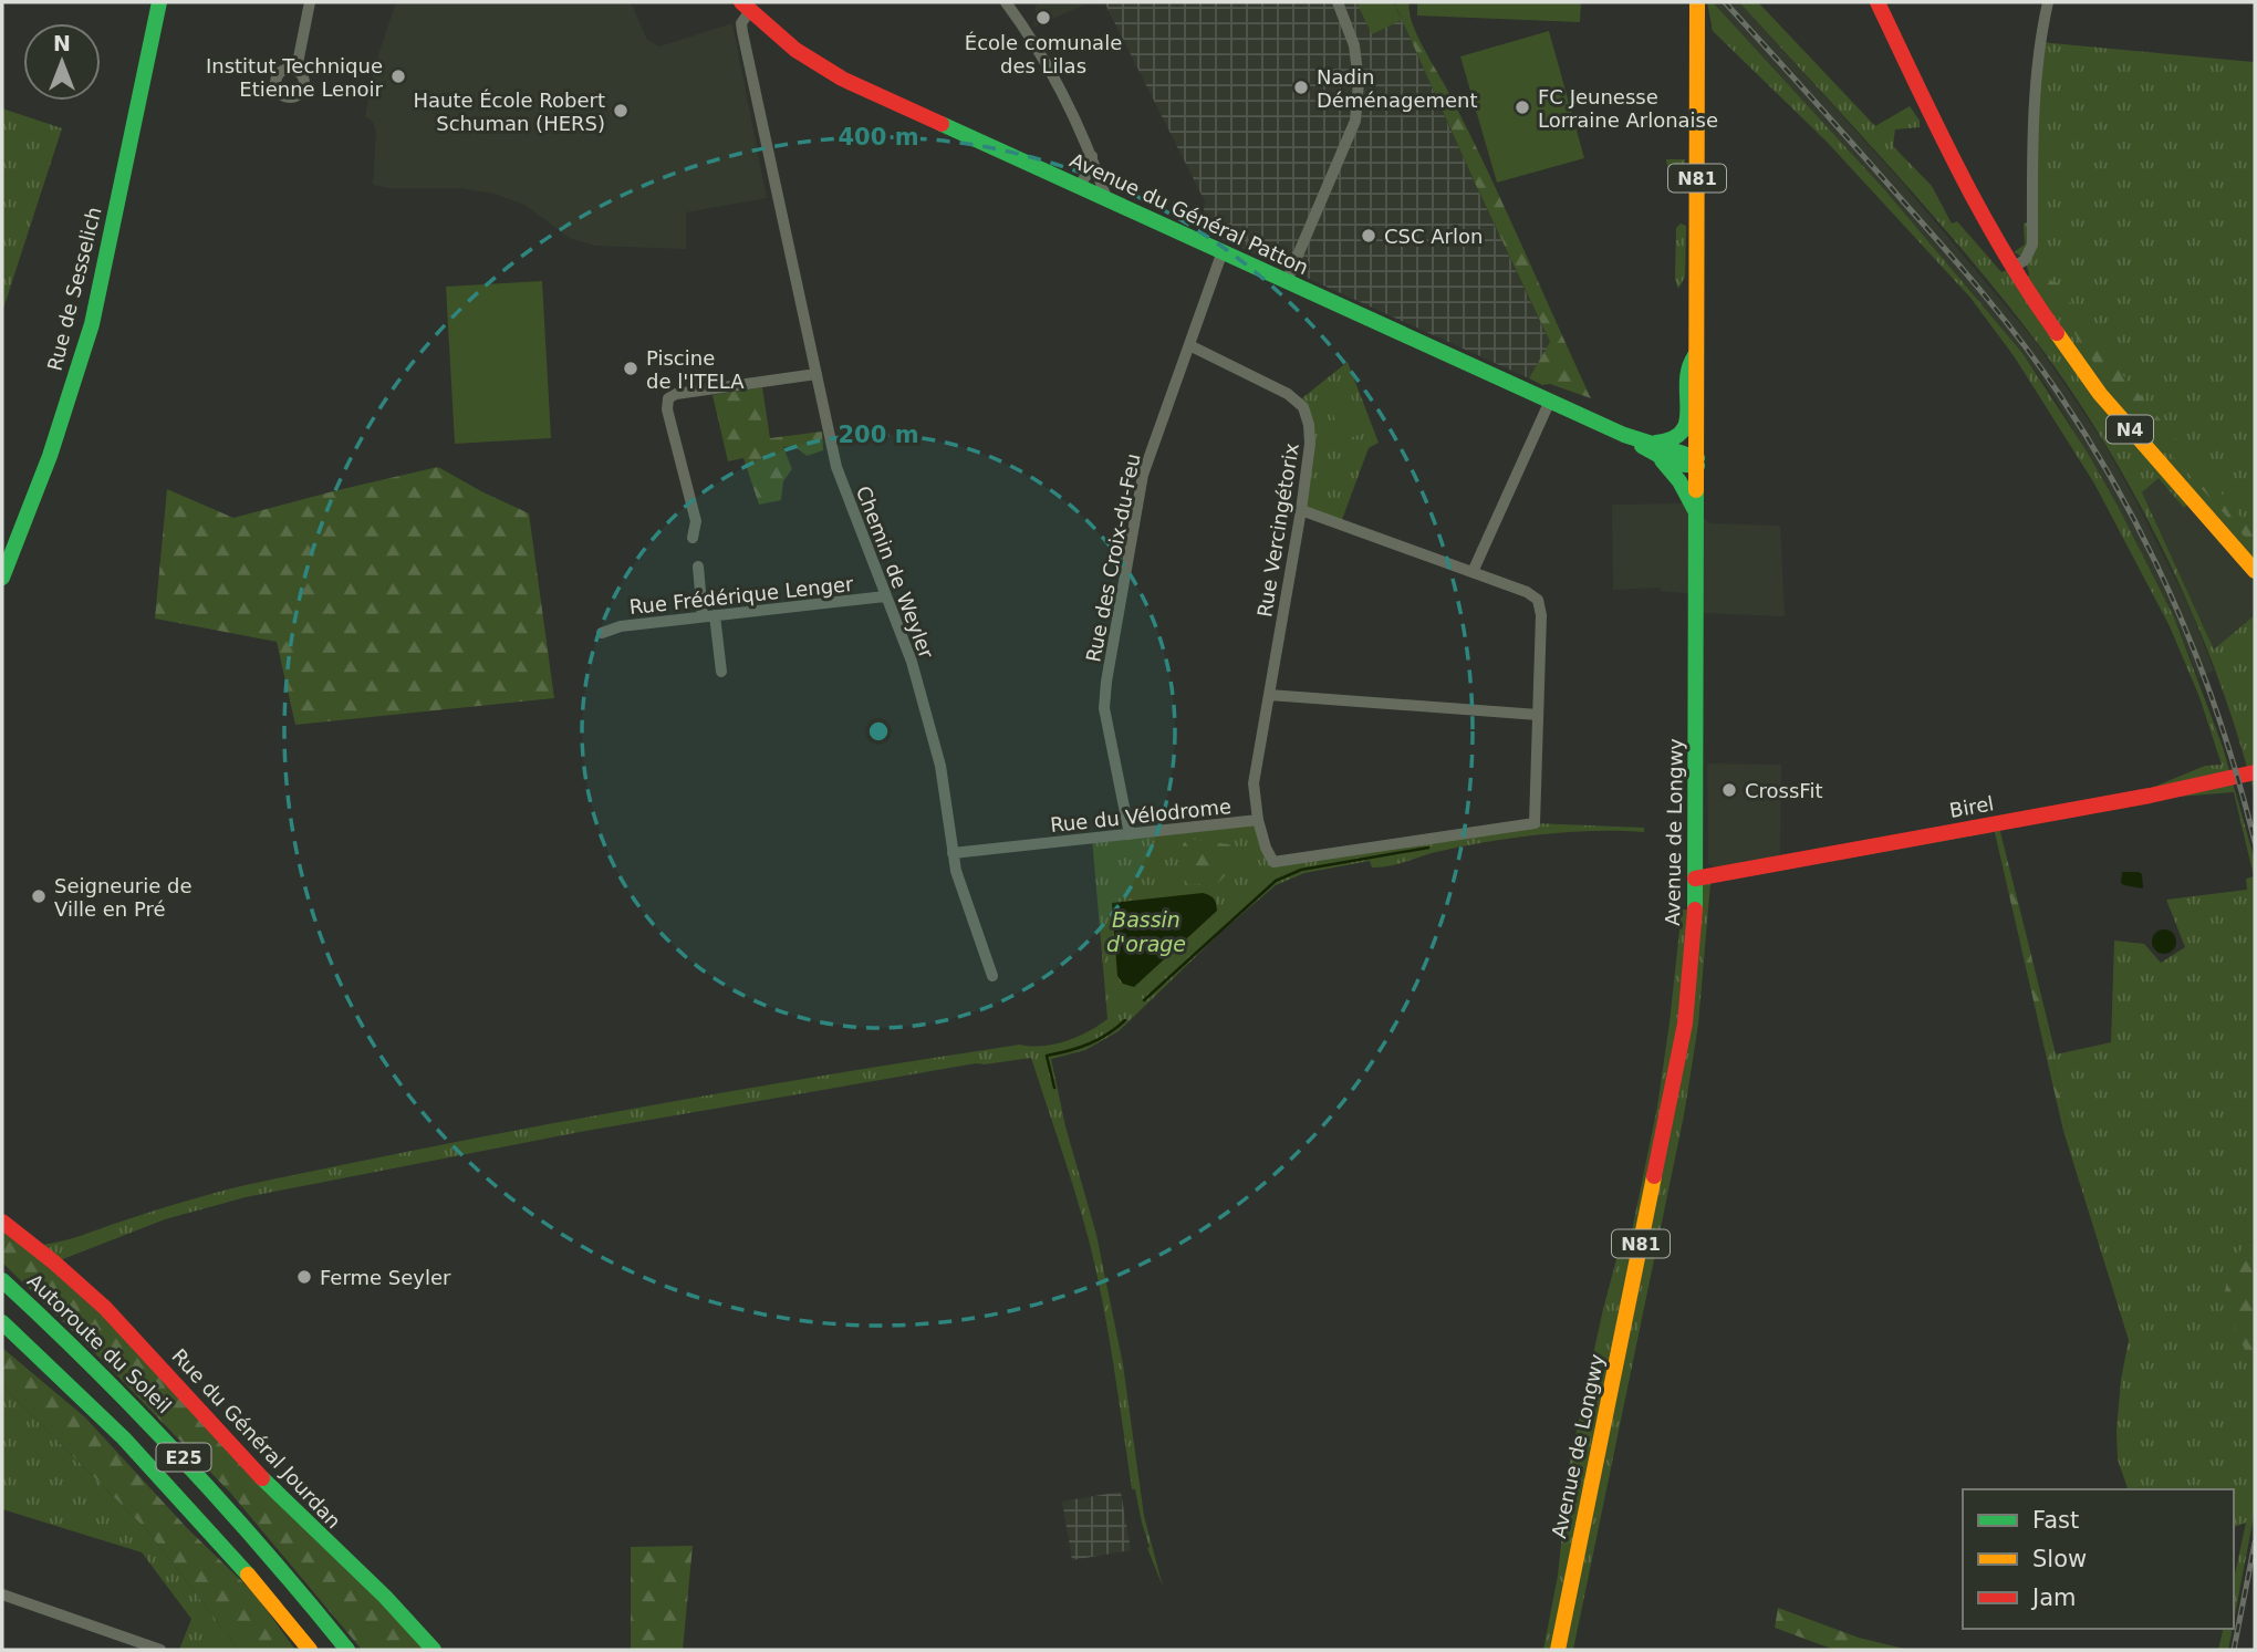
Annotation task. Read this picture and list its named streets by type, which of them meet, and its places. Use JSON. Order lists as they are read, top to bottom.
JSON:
{
  "streets": {
    "main road": [
      "N81",
      "Avenue du Général Patton",
      "Rue de Sesselich",
      "N4",
      "Birel",
      "Avenue de Longwy",
      "Autoroute du Soleil",
      "Rue du Général Jourdan",
      "E25"
    ],
    "street": [
      "Rue Vercingétorix",
      "Rue des Croix-du-Feu",
      "Chemin de Weyler",
      "Rue Frédérique Lenger",
      "Rue du Vélodrome"
    ]
  },
  "crossings": [
    ["N81", "Avenue du Général Patton"],
    ["N81", "Avenue de Longwy"],
    ["Avenue du Général Patton", "Rue des Croix-du-Feu"],
    ["Avenue du Général Patton", "Chemin de Weyler"],
    ["Rue Vercingétorix", "Rue des Croix-du-Feu"],
    ["Rue Vercingétorix", "Rue du Vélodrome"],
    ["Rue des Croix-du-Feu", "Rue du Vélodrome"],
    ["Chemin de Weyler", "Rue Frédérique Lenger"],
    ["Chemin de Weyler", "Rue du Vélodrome"],
    ["Birel", "Avenue de Longwy"]
  ],
  "water": ["Bassin d'orage"],
  "places": [
    "École comunale des Lilas",
    "Institut Technique Etienne Lenoir",
    "Nadin Déménagement",
    "FC Jeunesse Lorraine Arlonaise",
    "Haute École Robert Schuman (HERS)",
    "CSC Arlon",
    "Piscine de l'ITELA",
    "CrossFit",
    "Seigneurie de Ville en Pré",
    "Ferme Seyler"
  ],
  "legend": ["Fast", "Slow", "Jam"],
  "north": "top",
  "rings": ["400 m", "200 m"]
}
